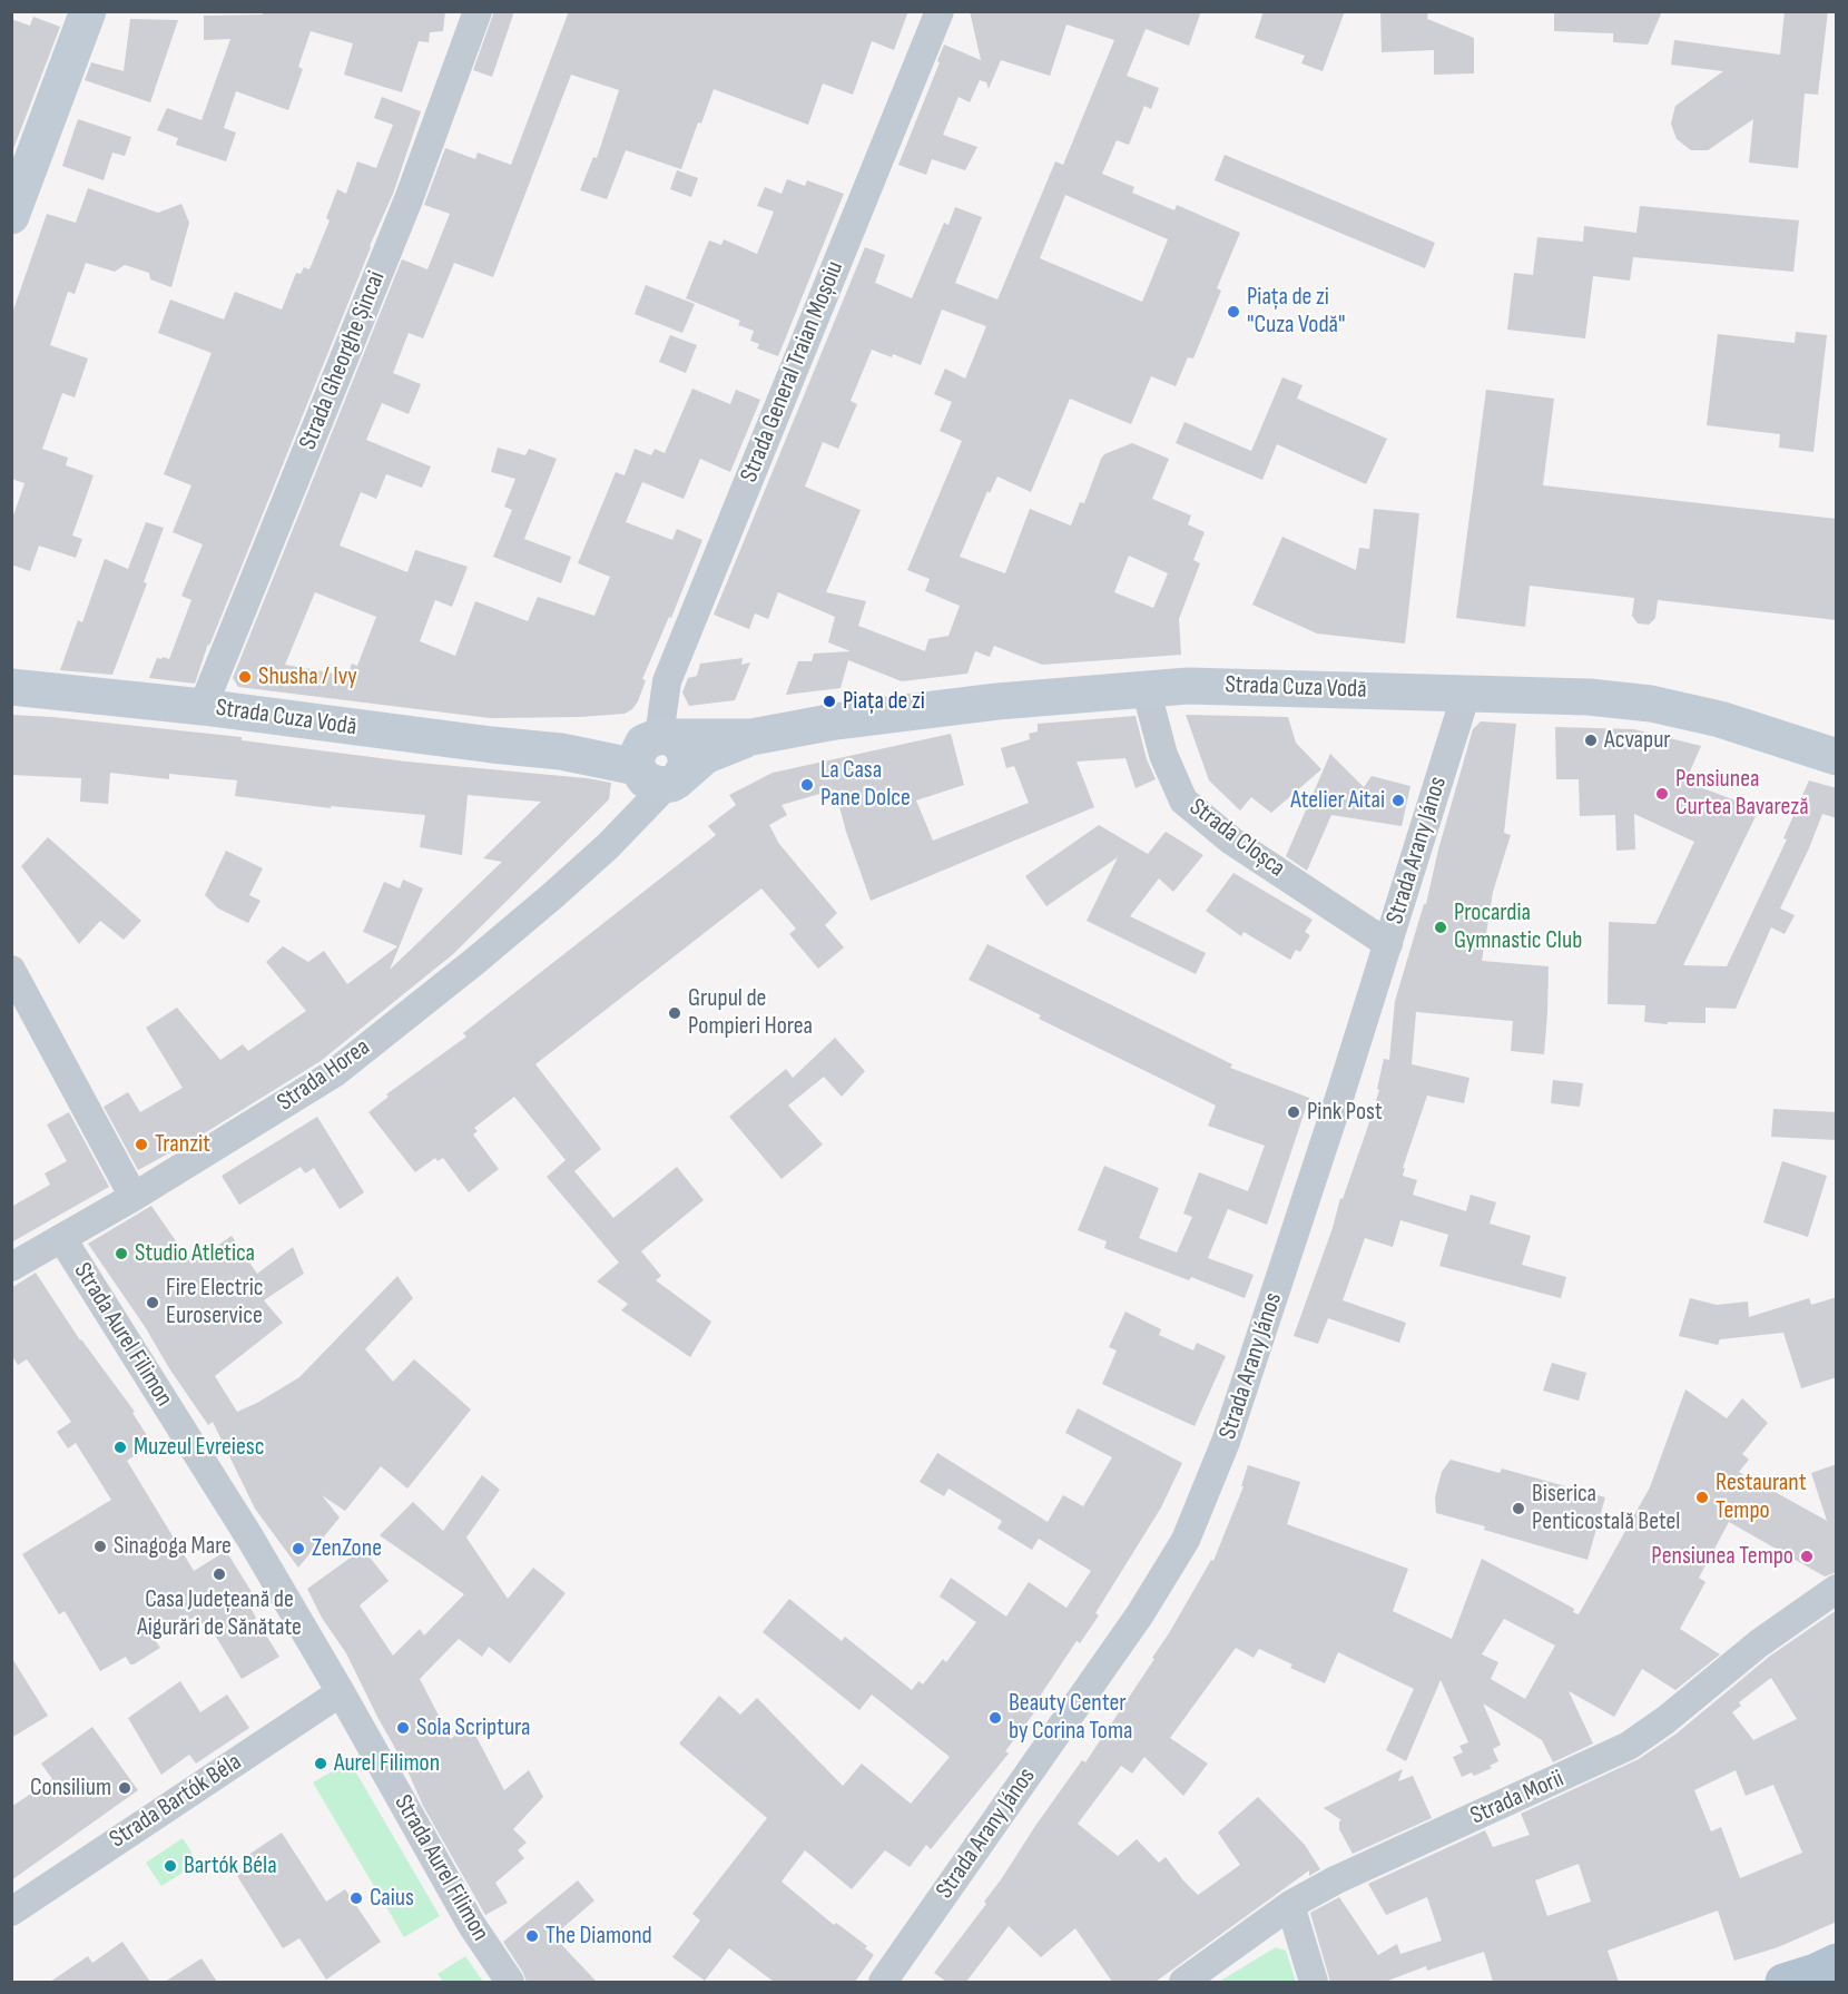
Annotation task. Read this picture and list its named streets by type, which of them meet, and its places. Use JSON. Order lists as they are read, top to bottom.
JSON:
{
  "streets": {
    "main road": ["Strada Cuza Vodă"],
    "street": [
      "Strada Gheorghe Șincai",
      "Strada General Traian Moșoiu",
      "Strada Cloșca",
      "Strada Arany János",
      "Strada Horea",
      "Strada Aurel Filimon",
      "Strada Morii",
      "Strada Bartók Béla"
    ]
  },
  "crossings": [
    ["Strada Gheorghe Șincai", "Strada Cuza Vodă"],
    ["Strada General Traian Moșoiu", "Strada Cuza Vodă"],
    ["Strada General Traian Moșoiu", "Strada Horea"],
    ["Strada Cuza Vodă", "Strada Cloșca"],
    ["Strada Cuza Vodă", "Strada Arany János"],
    ["Strada Cuza Vodă", "Strada Horea"],
    ["Strada Cloșca", "Strada Arany János"],
    ["Strada Horea", "Strada Aurel Filimon"],
    ["Strada Aurel Filimon", "Strada Bartók Béla"]
  ],
  "places": [
    "Piața de zi \"Cuza Vodă\"",
    "Shusha / Ivy",
    "Piața de zi",
    "Acvapur",
    "La Casa Pane Dolce",
    "Pensiunea Curtea Bavareză",
    "Atelier Aitai",
    "Procardia Gymnastic Club",
    "Grupul de Pompieri Horea",
    "Pink Post",
    "Tranzit",
    "Studio Atletica",
    "Fire Electric Euroservice",
    "Muzeul Evreiesc",
    "Restaurant Tempo",
    "Biserica Penticostală Betel",
    "Sinagoga Mare",
    "ZenZone",
    "Pensiunea Tempo",
    "Casa Județeană de Aigurări de Sănătate",
    "Beauty Center by Corina Toma",
    "Sola Scriptura",
    "Aurel Filimon",
    "Consilium",
    "Bartók Béla",
    "Caius",
    "The Diamond"
  ]
}
